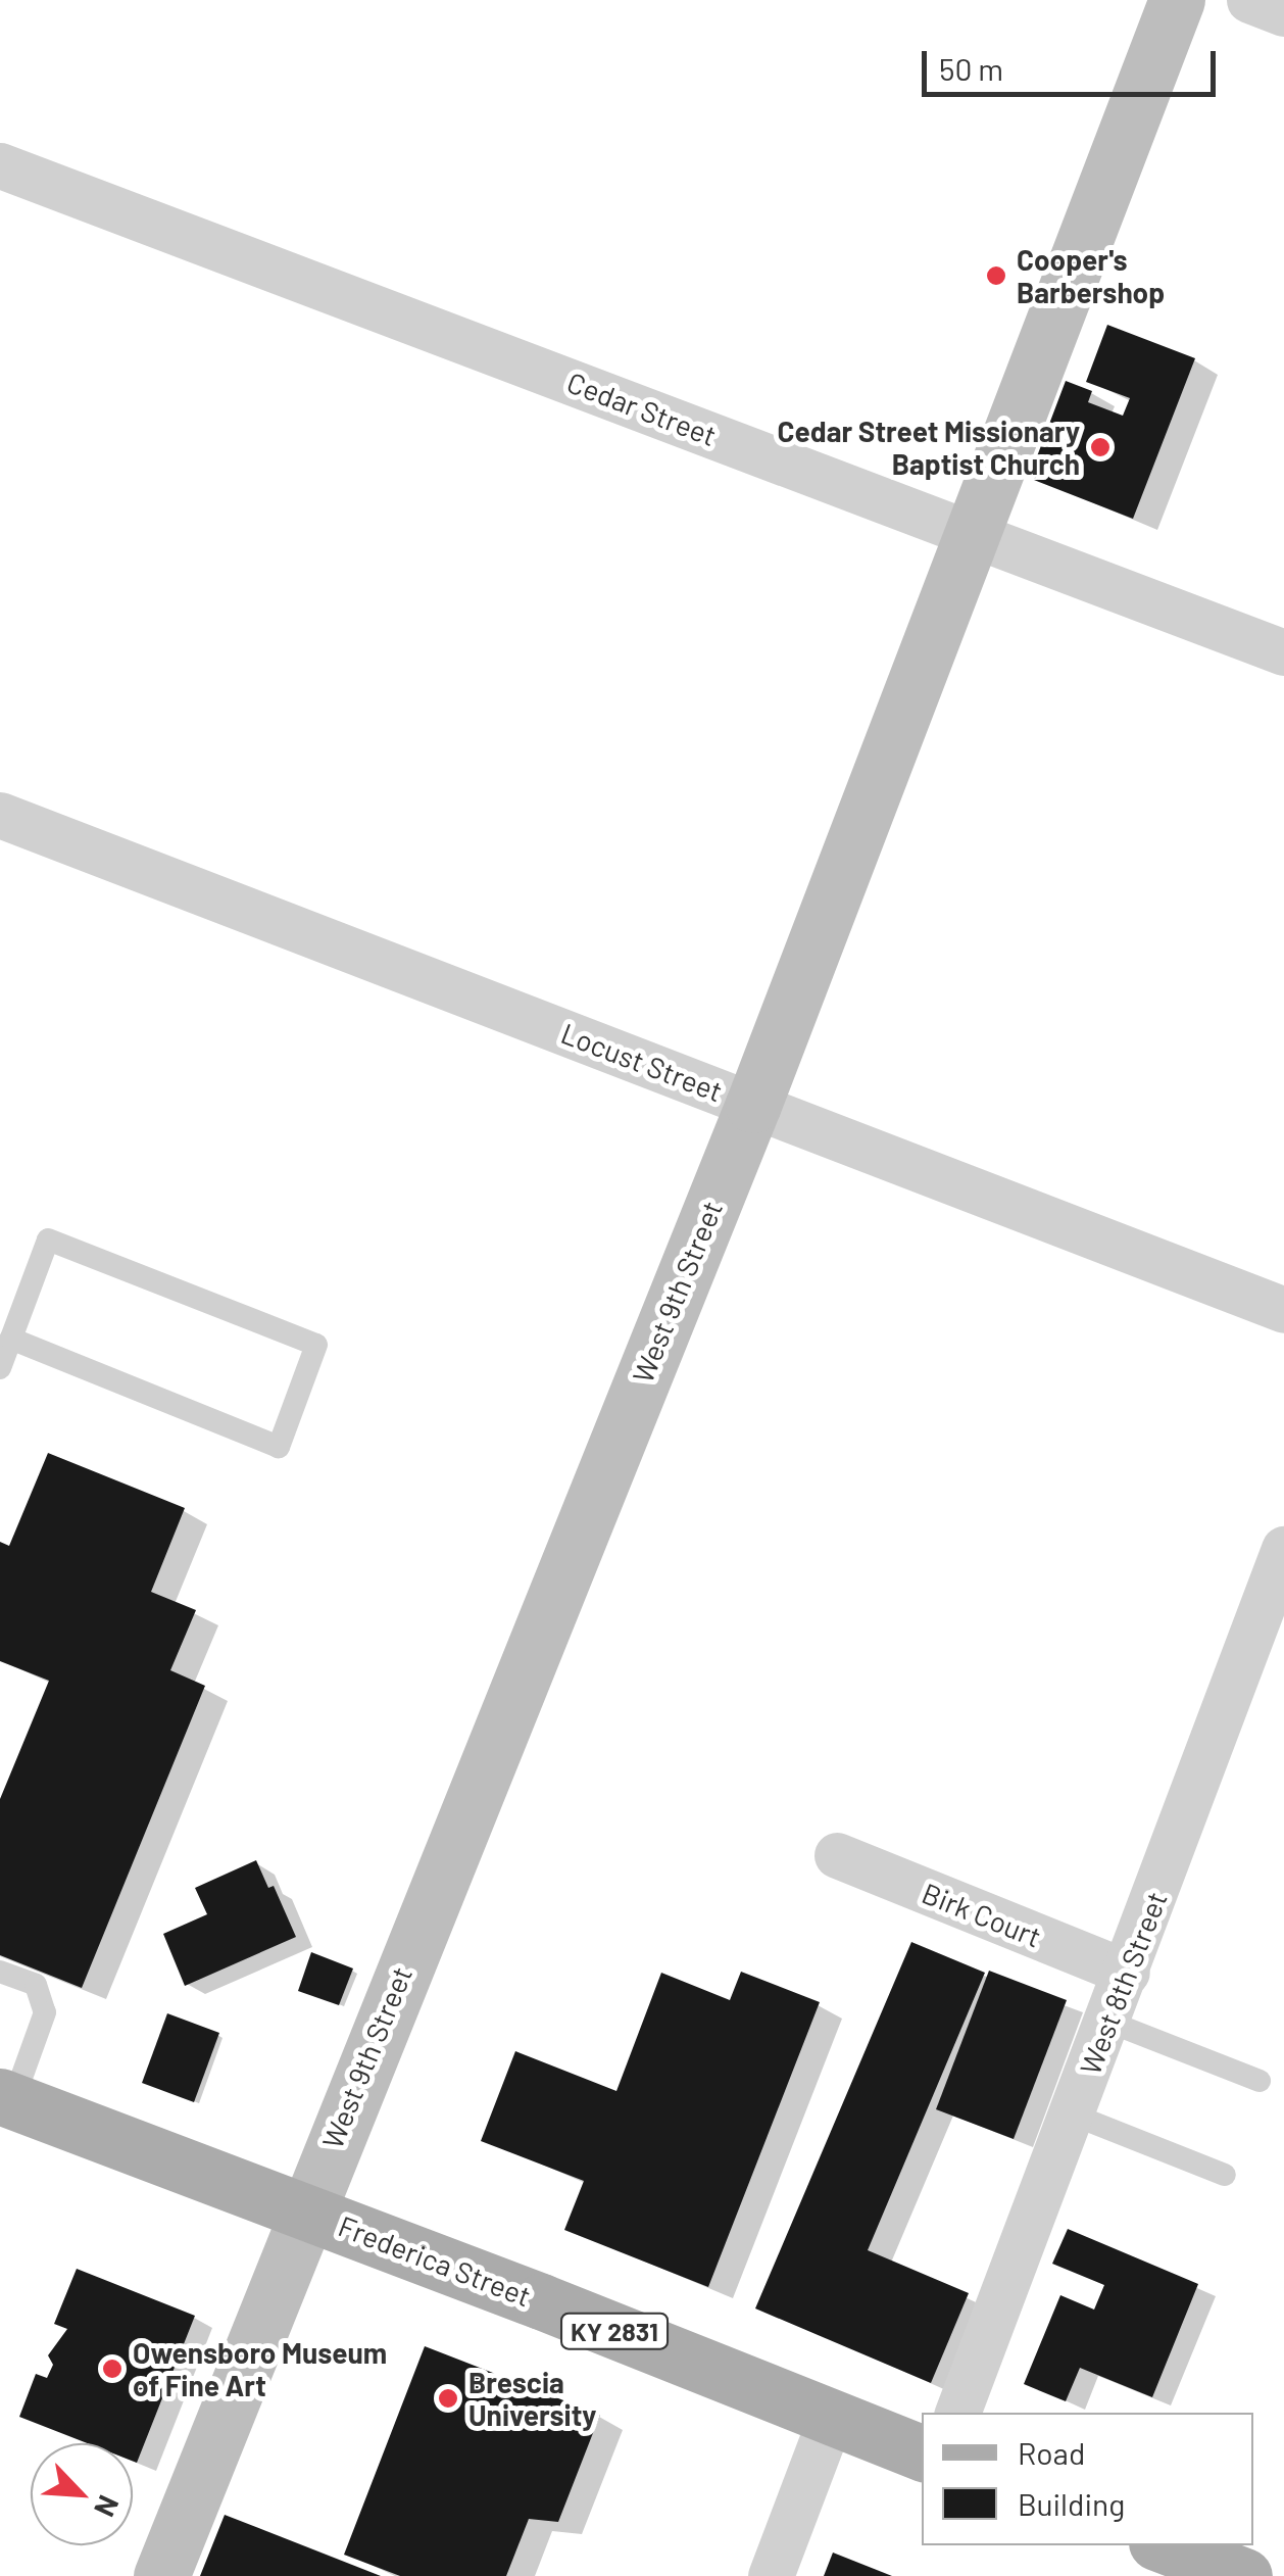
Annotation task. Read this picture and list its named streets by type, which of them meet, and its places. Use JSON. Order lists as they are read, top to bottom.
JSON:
{
  "streets": {
    "main road": ["Frederica Street", "KY 2831"],
    "street": [
      "Cedar Street",
      "Locust Street",
      "West 9th Street",
      "Birk Court",
      "West 8th Street"
    ]
  },
  "crossings": [
    ["Cedar Street", "West 9th Street"],
    ["Locust Street", "West 9th Street"],
    ["West 9th Street", "Frederica Street"],
    ["Birk Court", "West 8th Street"]
  ],
  "places": [
    "Cooper's Barbershop",
    "Cedar Street Missionary Baptist Church",
    "Owensboro Museum of Fine Art",
    "Brescia University"
  ],
  "legend": ["Road", "Building"],
  "scale_bar": "50 m",
  "north": "bottom right"
}
